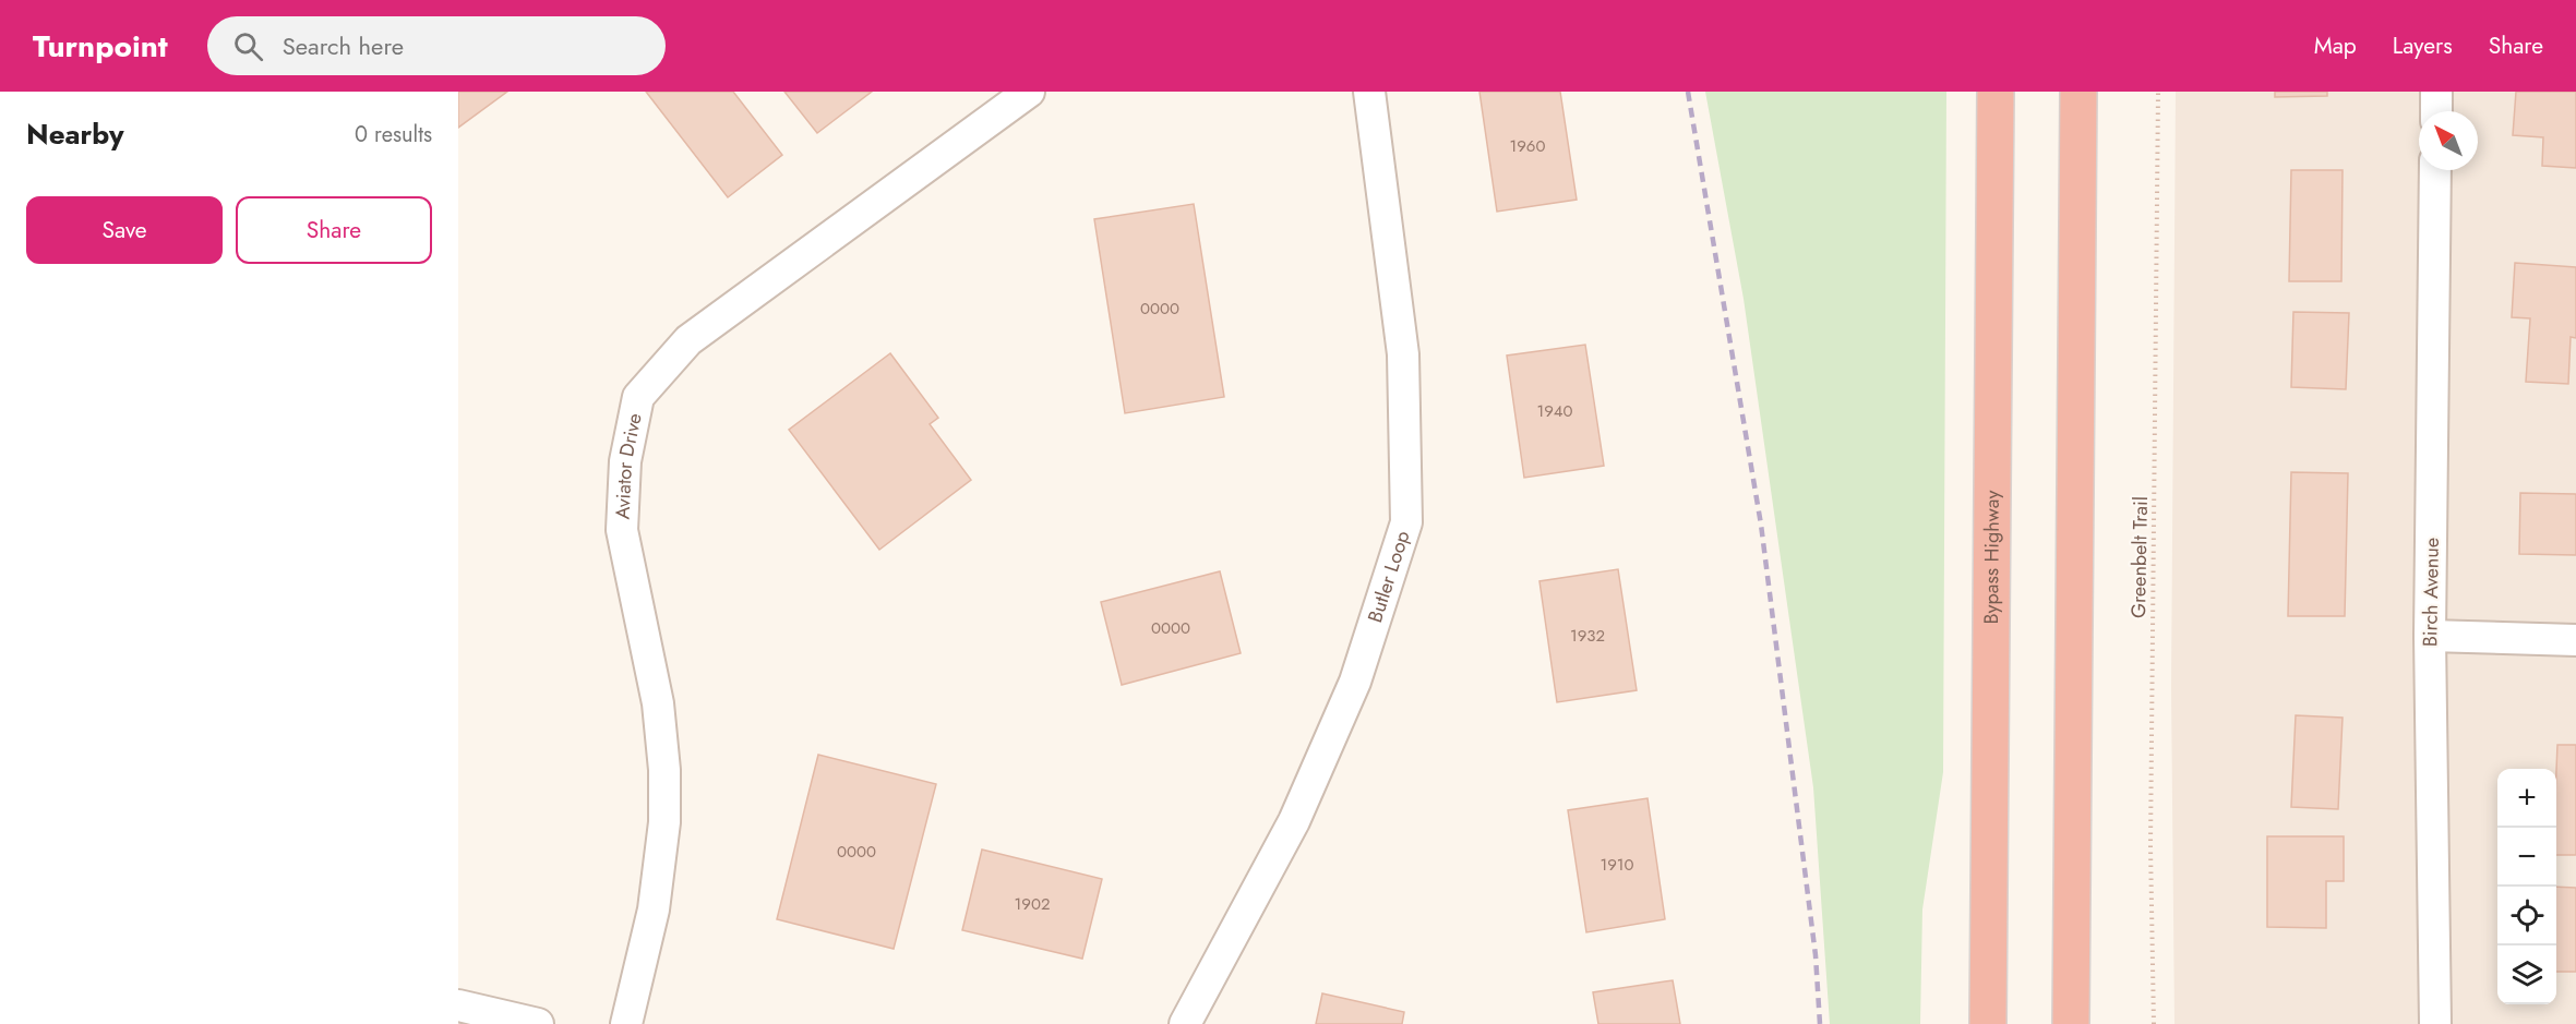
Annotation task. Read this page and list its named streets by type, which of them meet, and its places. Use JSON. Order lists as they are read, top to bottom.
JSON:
{
  "streets": {
    "highway": ["Bypass Highway"],
    "street": ["Aviator Drive", "Butler Loop", "Birch Avenue"],
    "path": ["Greenbelt Trail"]
  },
  "house_numbers": [
    "1960",
    "0000",
    "1940",
    "0000",
    "1932",
    "0000",
    "1910",
    "1902"
  ],
  "north": "top left",
  "page": {
    "header": "Turnpoint",
    "search": "Search here",
    "nav": ["Map", "Layers", "Share"],
    "heading": ["Nearby", "0 results"],
    "buttons": ["Save", "Share"],
    "map_buttons": ["+", "−"]
  }
}
